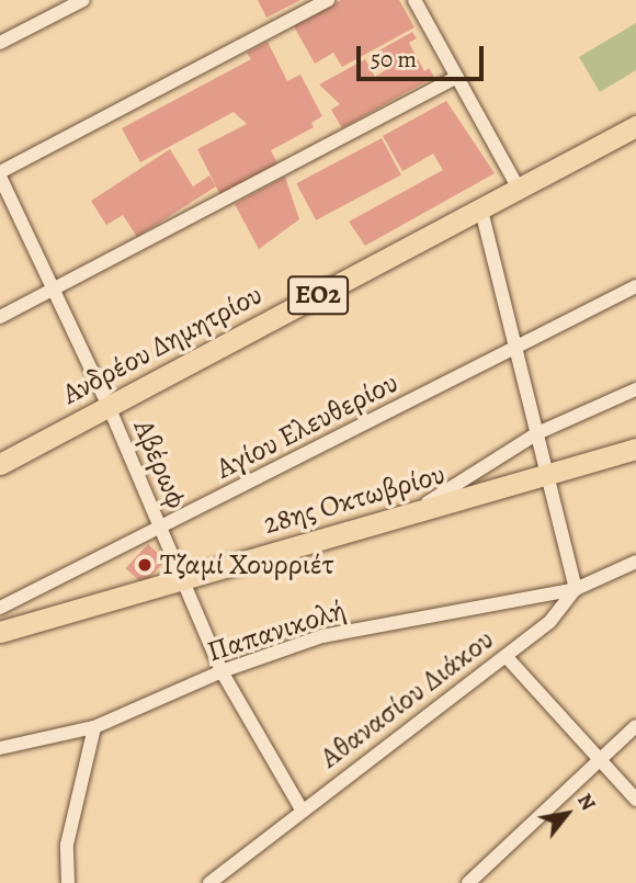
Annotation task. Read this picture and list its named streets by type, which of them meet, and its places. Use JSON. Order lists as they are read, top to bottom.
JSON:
{
  "streets": {
    "main road": ["ΕΟ2", "Ανδρέου Δημητρίου", "28ης Οκτωβρίου"],
    "street": [
      "Αγίου Ελευθερίου",
      "Αβέρωφ",
      "Παπανικολή",
      "Αθανασίου Διάκου"
    ]
  },
  "crossings": [
    ["Ανδρέου Δημητρίου", "Αβέρωφ"],
    ["Αγίου Ελευθερίου", "Αβέρωφ"],
    ["Αβέρωφ", "28ης Οκτωβρίου"],
    ["Αβέρωφ", "Παπανικολή"],
    ["Αβέρωφ", "Αθανασίου Διάκου"],
    ["Παπανικολή", "Αθανασίου Διάκου"]
  ],
  "places": ["Τζαμί Χουρριέτ"],
  "scale_bar": "50 m",
  "north": "top right"
}
